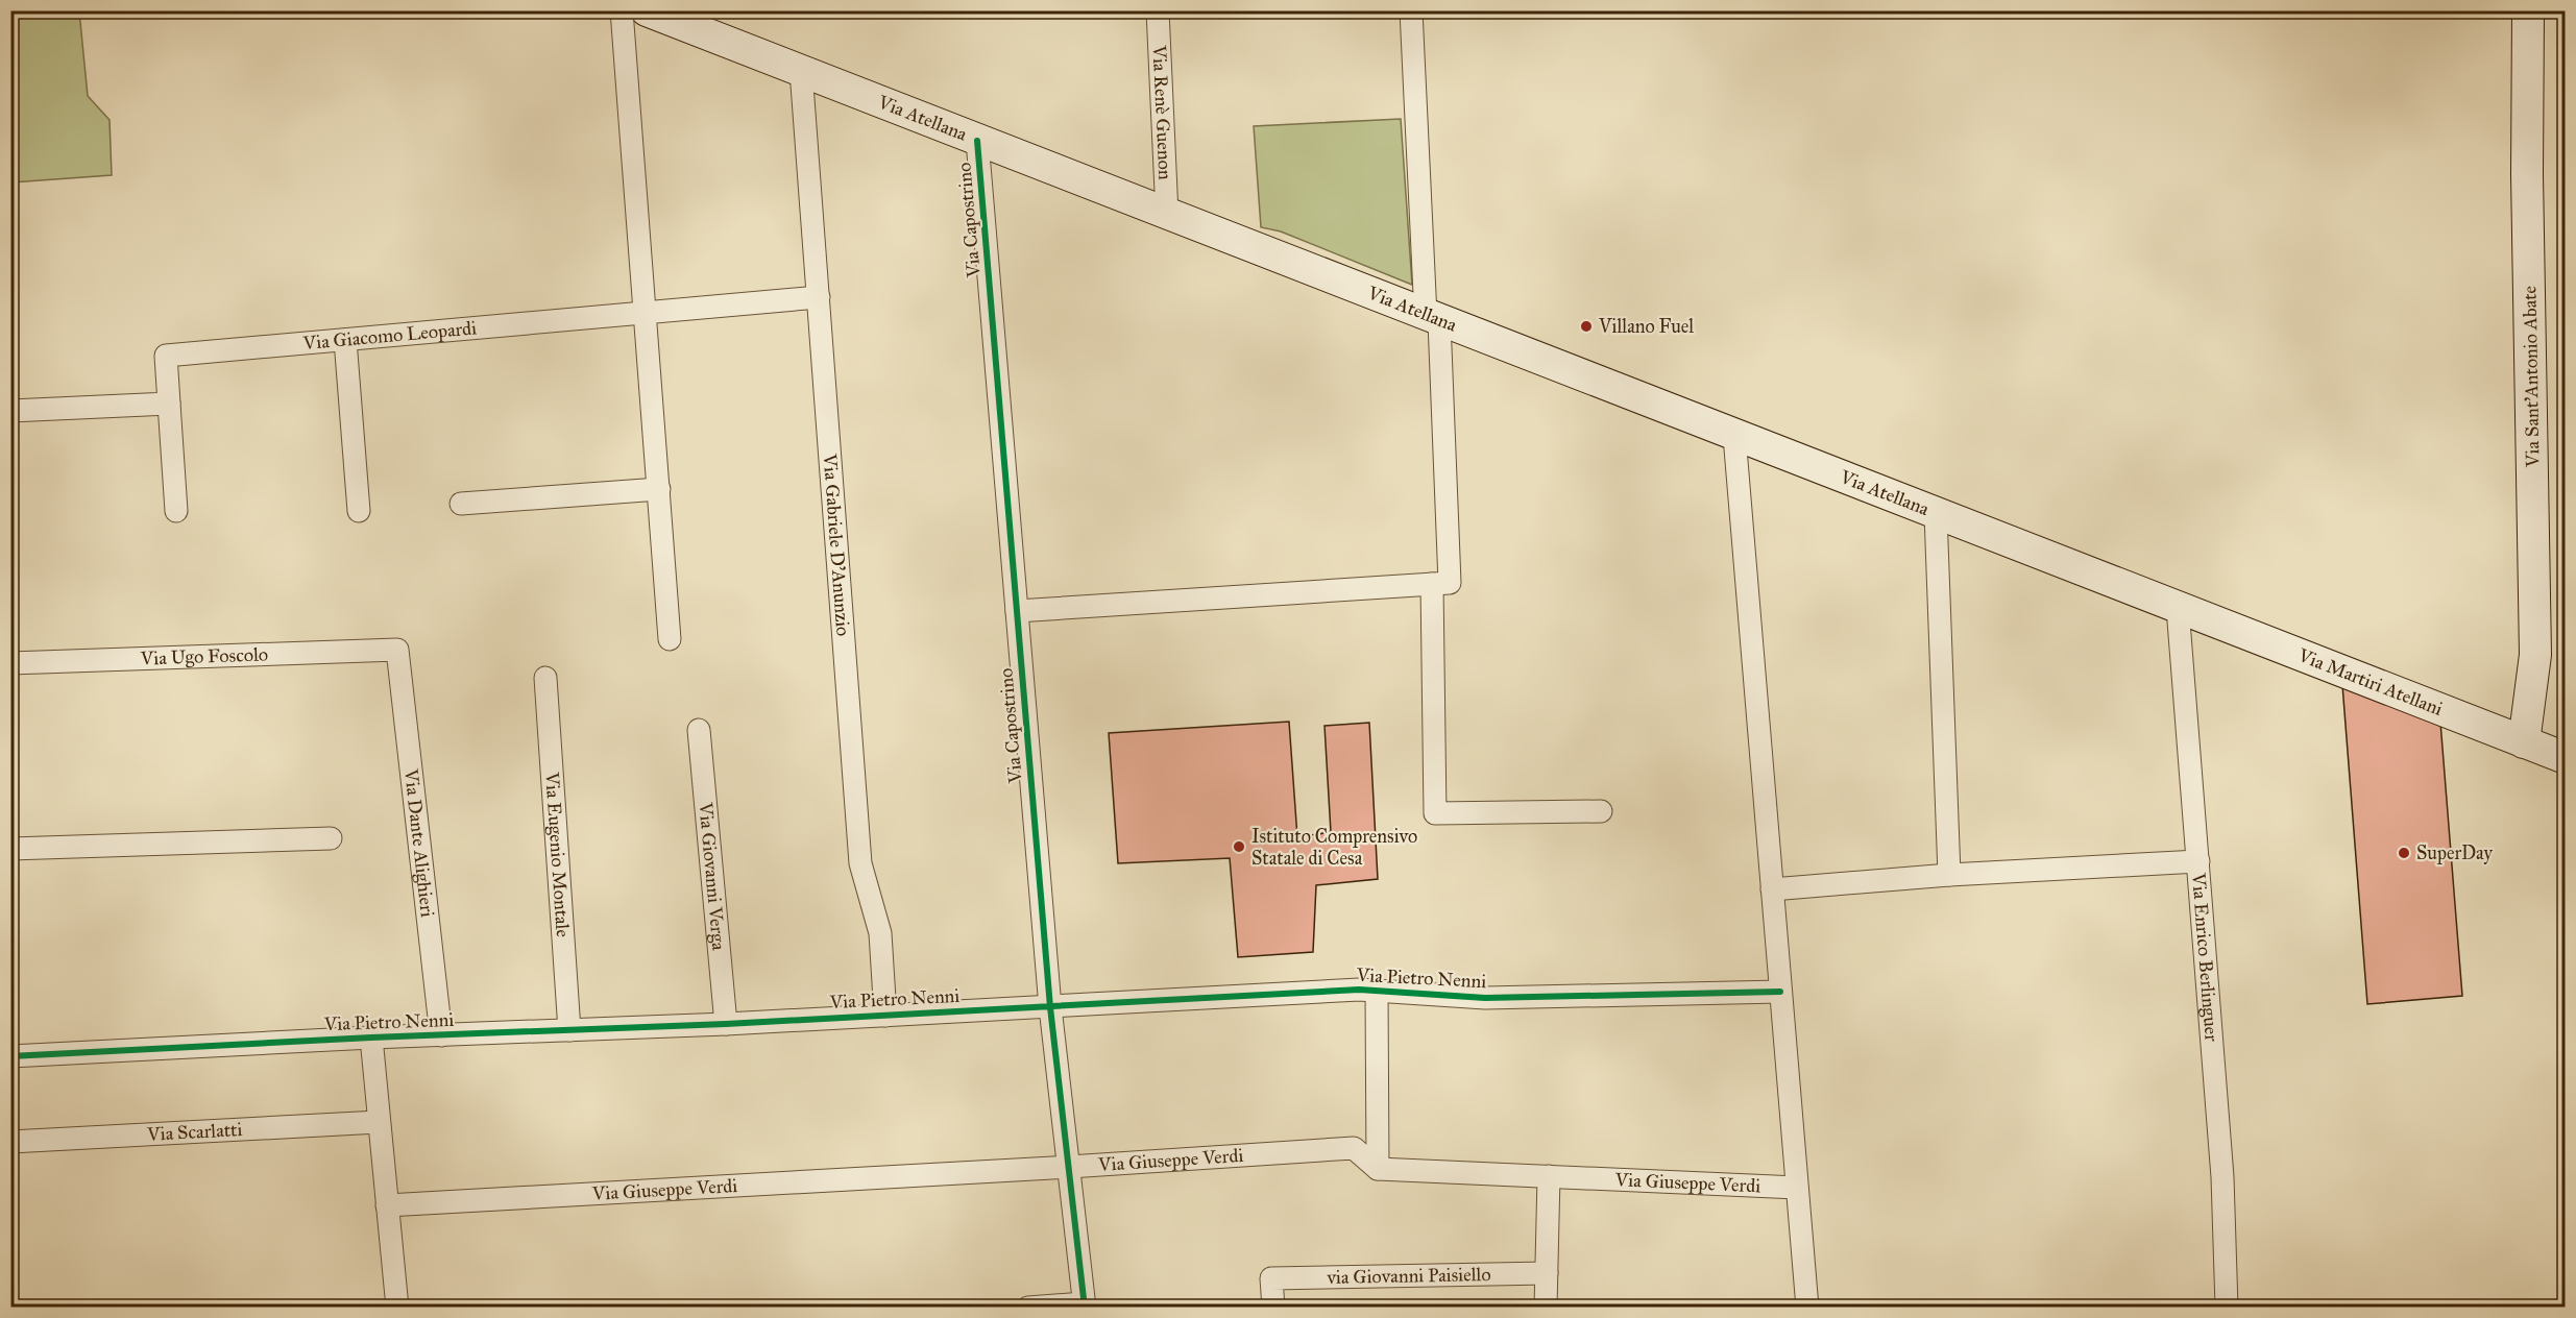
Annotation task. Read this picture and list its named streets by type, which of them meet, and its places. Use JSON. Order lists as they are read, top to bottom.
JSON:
{
  "streets": {
    "main road": ["Via Atellana", "Via Sant'Antonio Abate", "Via Martiri Atellani"],
    "street": [
      "Via Renè Guenon",
      "Via Capostrino",
      "Via Giacomo Leopardi",
      "Via Gabriele D'Anunzio",
      "Via Ugo Foscolo",
      "Via Dante Alighieri",
      "Via Eugenio Montale",
      "Via Giovanni Verga",
      "Via Enrico Berlinguer",
      "Via Pietro Nenni",
      "Via Scarlatti",
      "Via Giuseppe Verdi",
      "via Giovanni Paisiello"
    ]
  },
  "crossings": [
    ["Via Renè Guenon", "Via Atellana"],
    ["Via Atellana", "Via Capostrino"],
    ["Via Atellana", "Via Gabriele D'Anunzio"],
    ["Via Atellana", "Via Martiri Atellani"],
    ["Via Atellana", "Via Enrico Berlinguer"],
    ["Via Capostrino", "Via Pietro Nenni"],
    ["Via Capostrino", "Via Giuseppe Verdi"],
    ["Via Giacomo Leopardi", "Via Gabriele D'Anunzio"],
    ["Via Sant'Antonio Abate", "Via Martiri Atellani"],
    ["Via Gabriele D'Anunzio", "Via Pietro Nenni"],
    ["Via Ugo Foscolo", "Via Dante Alighieri"],
    ["Via Martiri Atellani", "Via Enrico Berlinguer"],
    ["Via Dante Alighieri", "Via Pietro Nenni"],
    ["Via Eugenio Montale", "Via Pietro Nenni"],
    ["Via Giovanni Verga", "Via Pietro Nenni"]
  ],
  "places": ["Villano Fuel", "Istituto Comprensivo Statale di Cesa", "SuperDay"]
}
